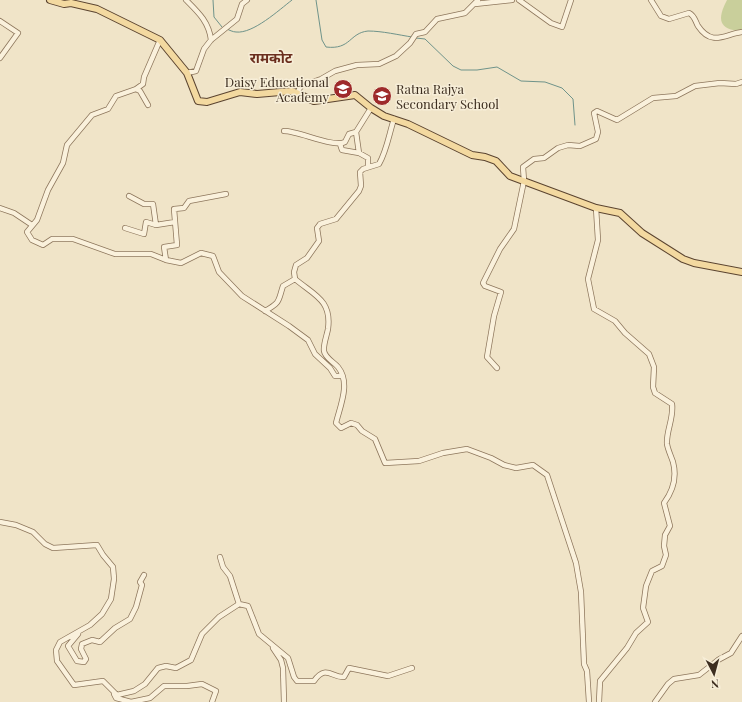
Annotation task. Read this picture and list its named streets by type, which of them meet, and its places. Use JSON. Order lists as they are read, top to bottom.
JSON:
{
  "districts": ["रामकोट"],
  "places": {
    "school or university": ["Daisy Educational Academy", "Ratna Rajya Secondary School"]
  },
  "north": "bottom"
}
